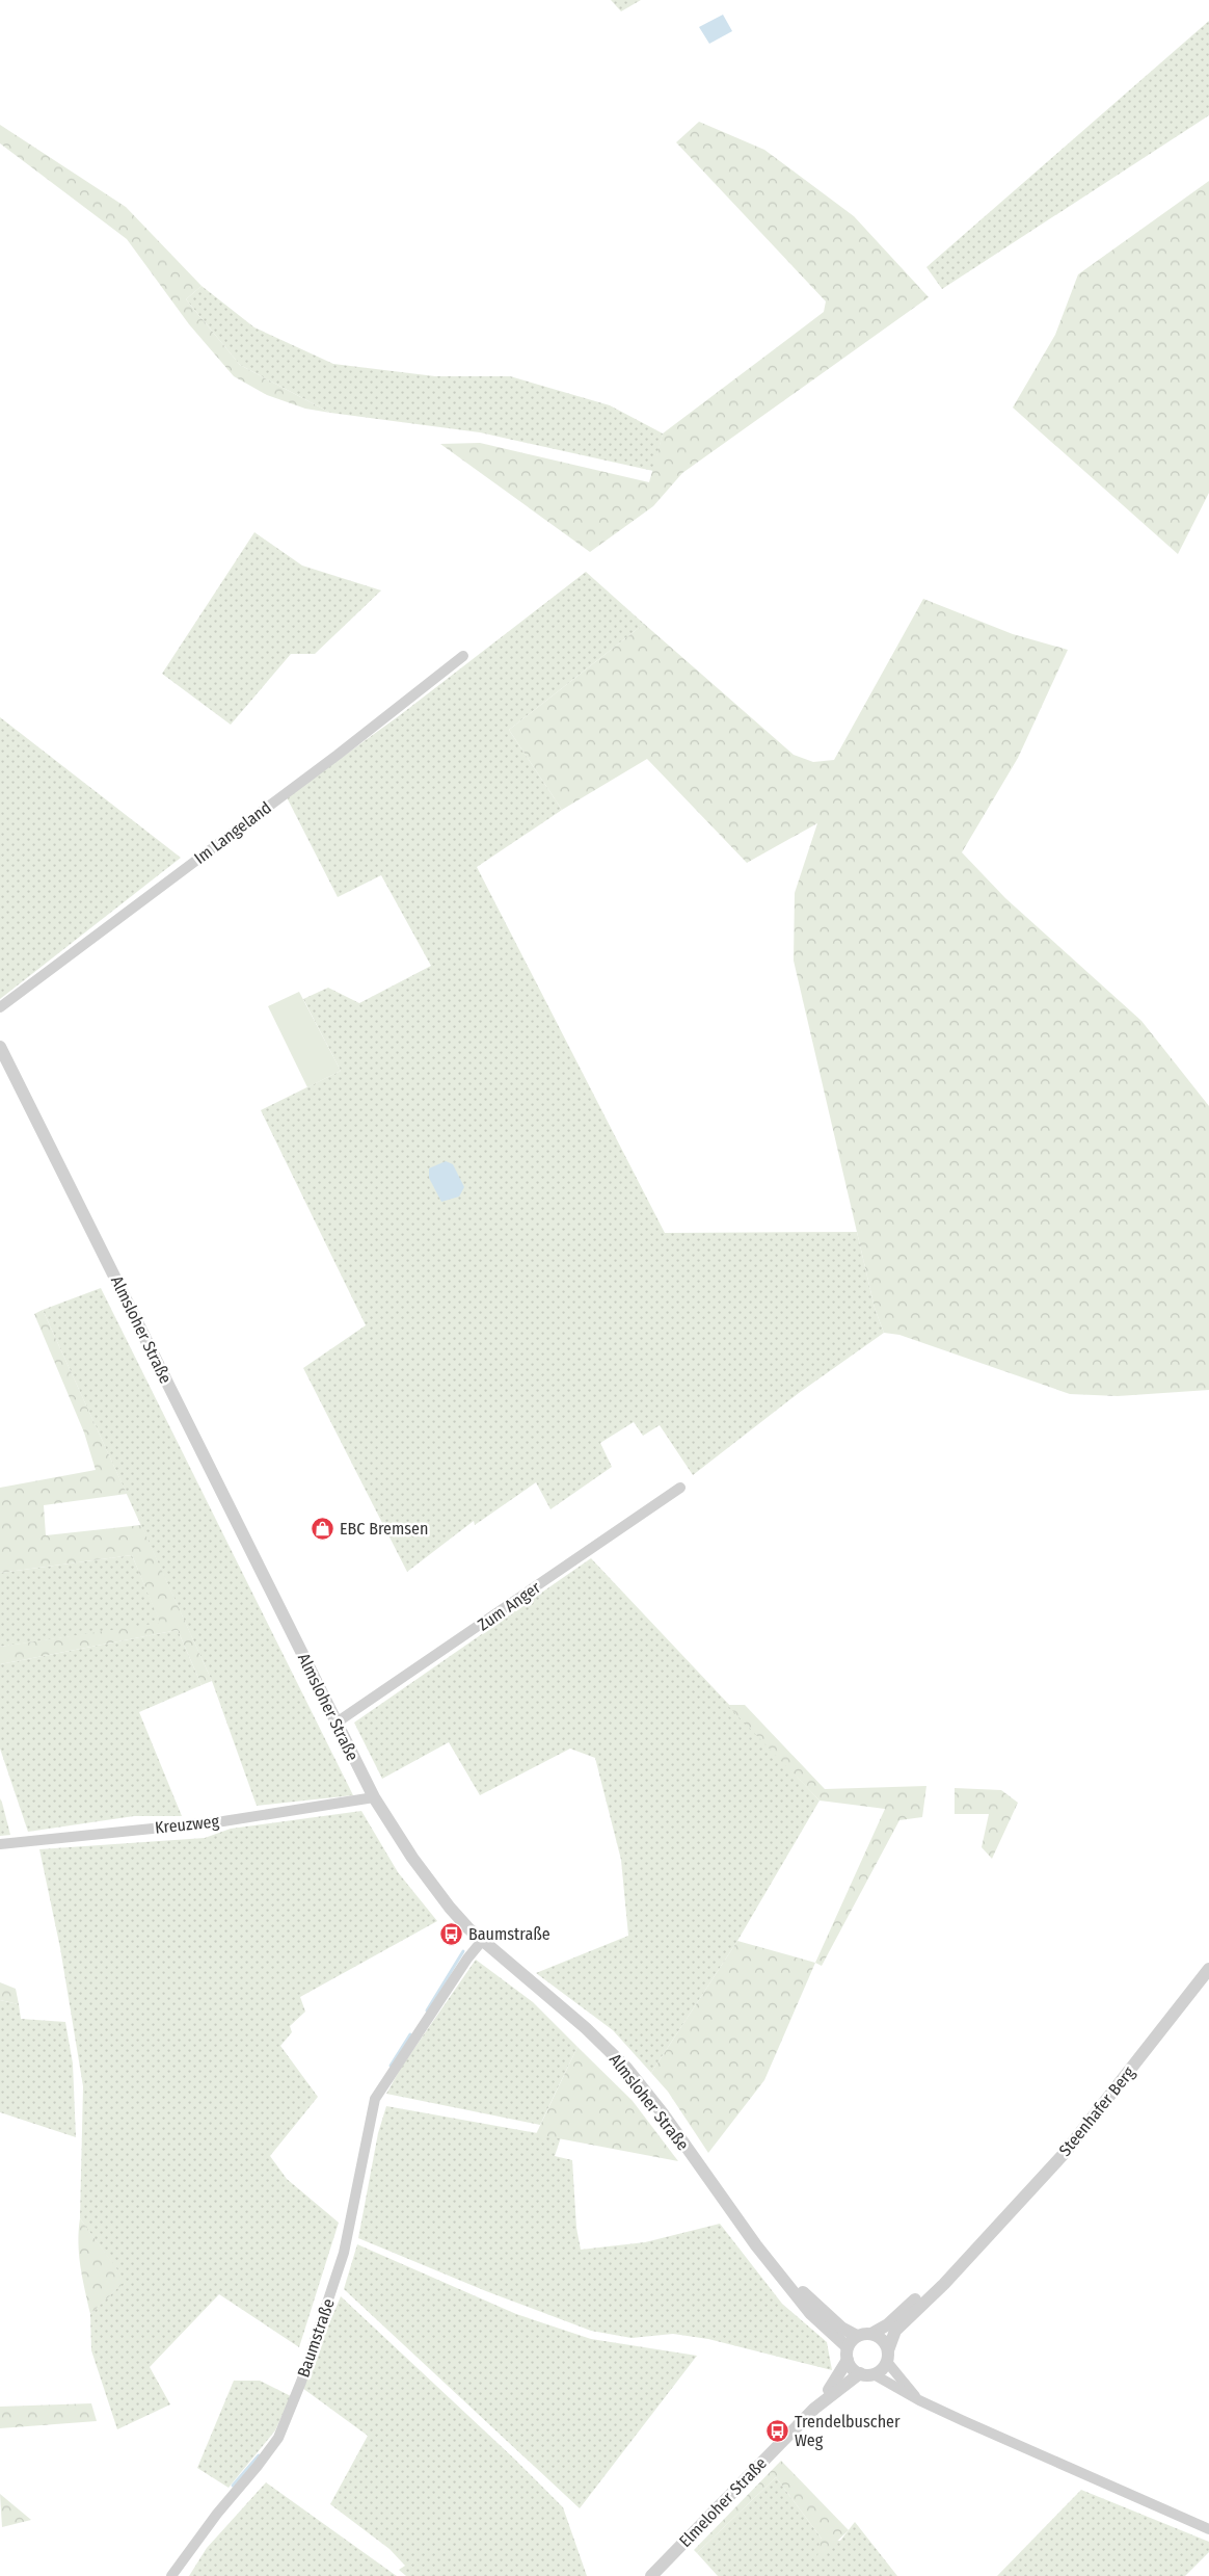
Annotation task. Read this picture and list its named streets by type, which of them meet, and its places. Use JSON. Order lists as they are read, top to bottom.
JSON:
{
  "streets": {
    "street": [
      "Im Langeland",
      "Almsloher Straße",
      "Zum Anger",
      "Kreuzweg",
      "Steenhafer Berg",
      "Baumstraße",
      "Elmeloher Straße"
    ]
  },
  "crossings": [
    ["Almsloher Straße", "Zum Anger"],
    ["Almsloher Straße", "Kreuzweg"],
    ["Almsloher Straße", "Steenhafer Berg"],
    ["Almsloher Straße", "Baumstraße"],
    ["Almsloher Straße", "Elmeloher Straße"],
    ["Steenhafer Berg", "Elmeloher Straße"]
  ],
  "places": {
    "shop": ["EBC Bremsen"],
    "bus stop": ["Baumstraße", "Trendelbuscher Weg"]
  }
}
